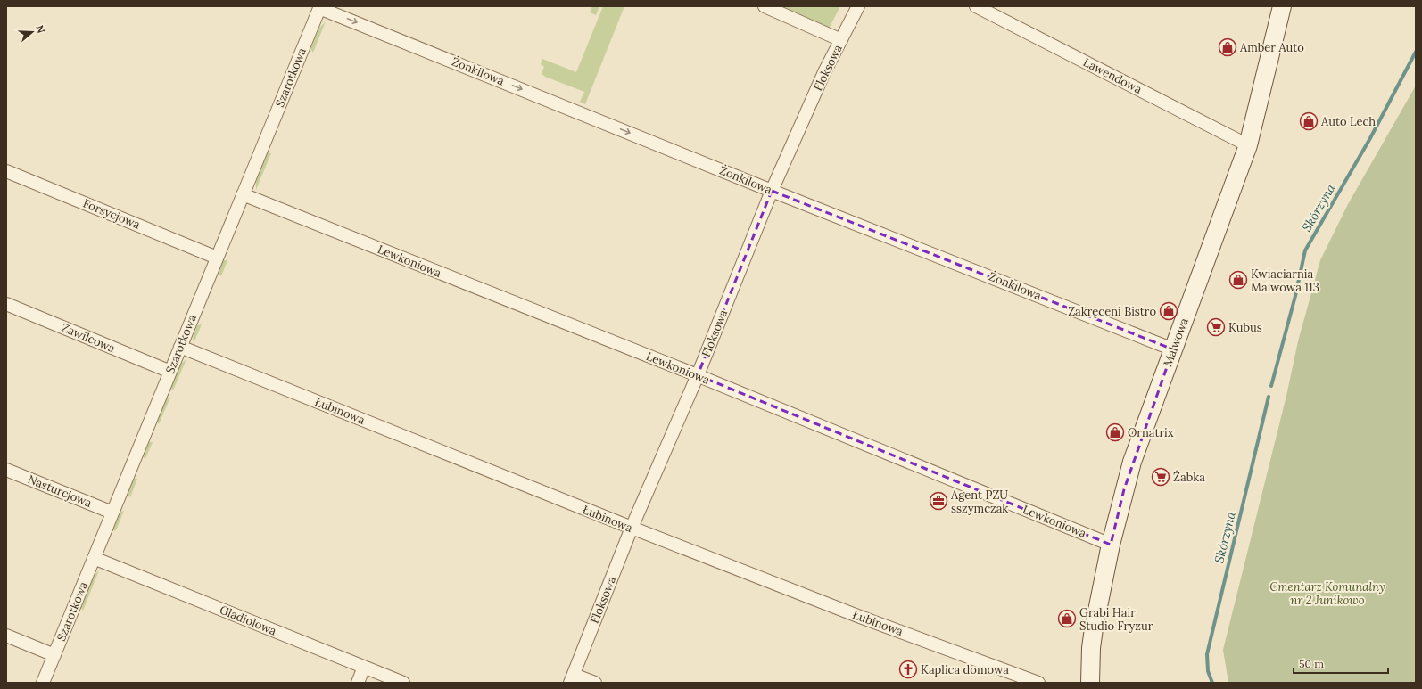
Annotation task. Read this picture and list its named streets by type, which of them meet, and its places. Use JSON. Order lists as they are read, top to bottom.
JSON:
{
  "streets": {
    "street": [
      "Floksowa",
      "Żonkilowa",
      "Lawendowa",
      "Szarotkowa",
      "Forsycjowa",
      "Lewkoniowa",
      "Zawilcowa",
      "Malwowa",
      "Łubinowa",
      "Nasturcjowa",
      "Gladiolowa"
    ]
  },
  "crossings": [
    ["Floksowa", "Żonkilowa"],
    ["Floksowa", "Lewkoniowa"],
    ["Floksowa", "Łubinowa"],
    ["Żonkilowa", "Szarotkowa"],
    ["Żonkilowa", "Malwowa"],
    ["Lawendowa", "Malwowa"],
    ["Szarotkowa", "Forsycjowa"],
    ["Szarotkowa", "Lewkoniowa"],
    ["Szarotkowa", "Zawilcowa"],
    ["Szarotkowa", "Łubinowa"],
    ["Szarotkowa", "Nasturcjowa"],
    ["Szarotkowa", "Gladiolowa"],
    ["Lewkoniowa", "Malwowa"]
  ],
  "one_way": ["Żonkilowa"],
  "water": ["Skórzyna"],
  "parks": ["Cmentarz Komunalny nr 2 Junikowo"],
  "places": {
    "shop": [
      "Amber Auto",
      "Auto Lech",
      "Kwiaciarnia Malwowa 113",
      "Zakręceni Bistro",
      "Ornatrix",
      "Grabi Hair Studio Fryzur"
    ],
    "supermarket": ["Kubus", "Żabka"],
    "office": ["Agent PZU sszymczak"],
    "church": ["Kaplica domowa"]
  },
  "scale_bar": "50 m",
  "north": "right"
}
